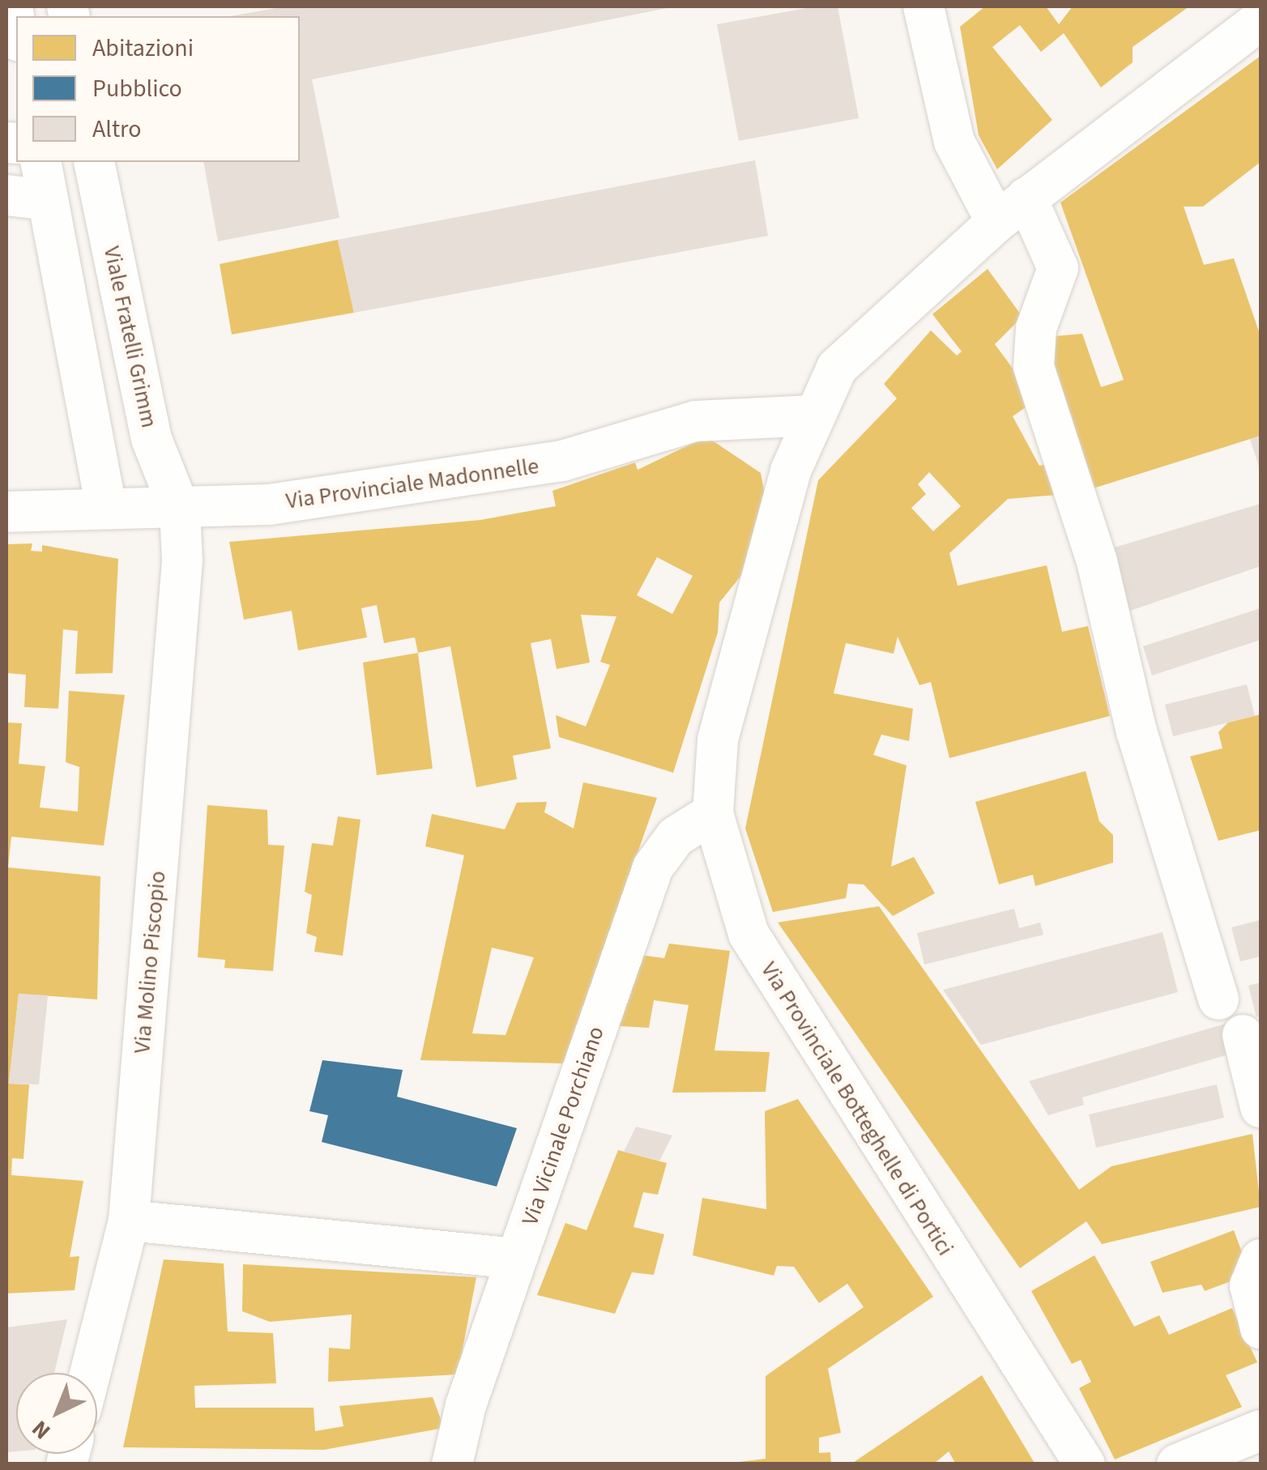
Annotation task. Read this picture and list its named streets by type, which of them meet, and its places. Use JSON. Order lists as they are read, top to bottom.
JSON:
{
  "streets": {
    "street": [
      "Viale Fratelli Grimm",
      "Via Provinciale Madonnelle",
      "Via Molino Piscopio",
      "Via Provinciale Botteghelle di Portici",
      "Via Vicinale Porchiano"
    ]
  },
  "crossings": [
    ["Viale Fratelli Grimm", "Via Provinciale Madonnelle"],
    ["Viale Fratelli Grimm", "Via Molino Piscopio"],
    ["Via Provinciale Madonnelle", "Via Molino Piscopio"],
    ["Via Provinciale Madonnelle", "Via Provinciale Botteghelle di Portici"],
    ["Via Provinciale Botteghelle di Portici", "Via Vicinale Porchiano"]
  ],
  "legend": ["Abitazioni", "Pubblico", "Altro"],
  "north": "bottom left"
}
